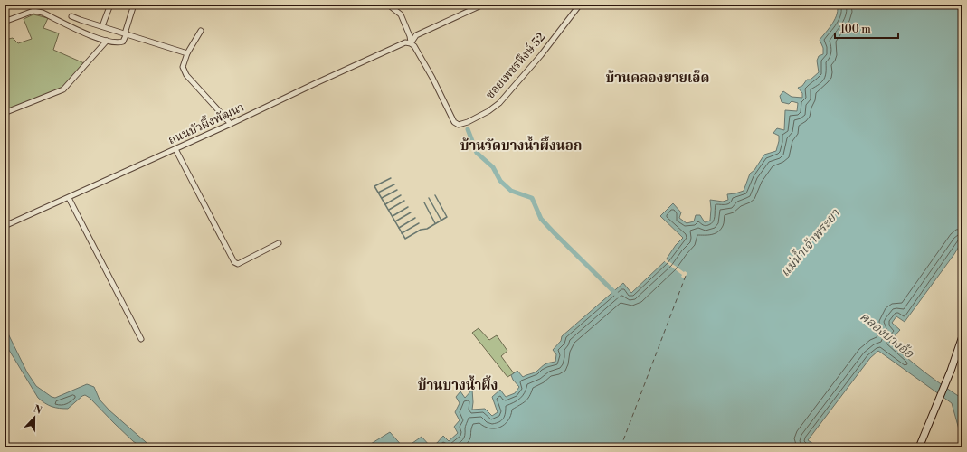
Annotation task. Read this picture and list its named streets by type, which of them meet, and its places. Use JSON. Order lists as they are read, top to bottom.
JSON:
{
  "streets": {
    "street": ["ซอยเพชรหึงษ์ 52", "ถนนบัวผึ้งพัฒนา"]
  },
  "crossings": [
    ["ซอยเพชรหึงษ์ 52", "ถนนบัวผึ้งพัฒนา"]
  ],
  "districts": ["บ้านคลองยายเอ็ด", "บ้านวัดบางน้ำผึ้งนอก", "บ้านบางน้ำผึ้ง"],
  "water": ["แม่น้ำเจ้าพระยา", "คลองบางอ้อ"],
  "scale_bar": "100 m",
  "north": "top"
}
